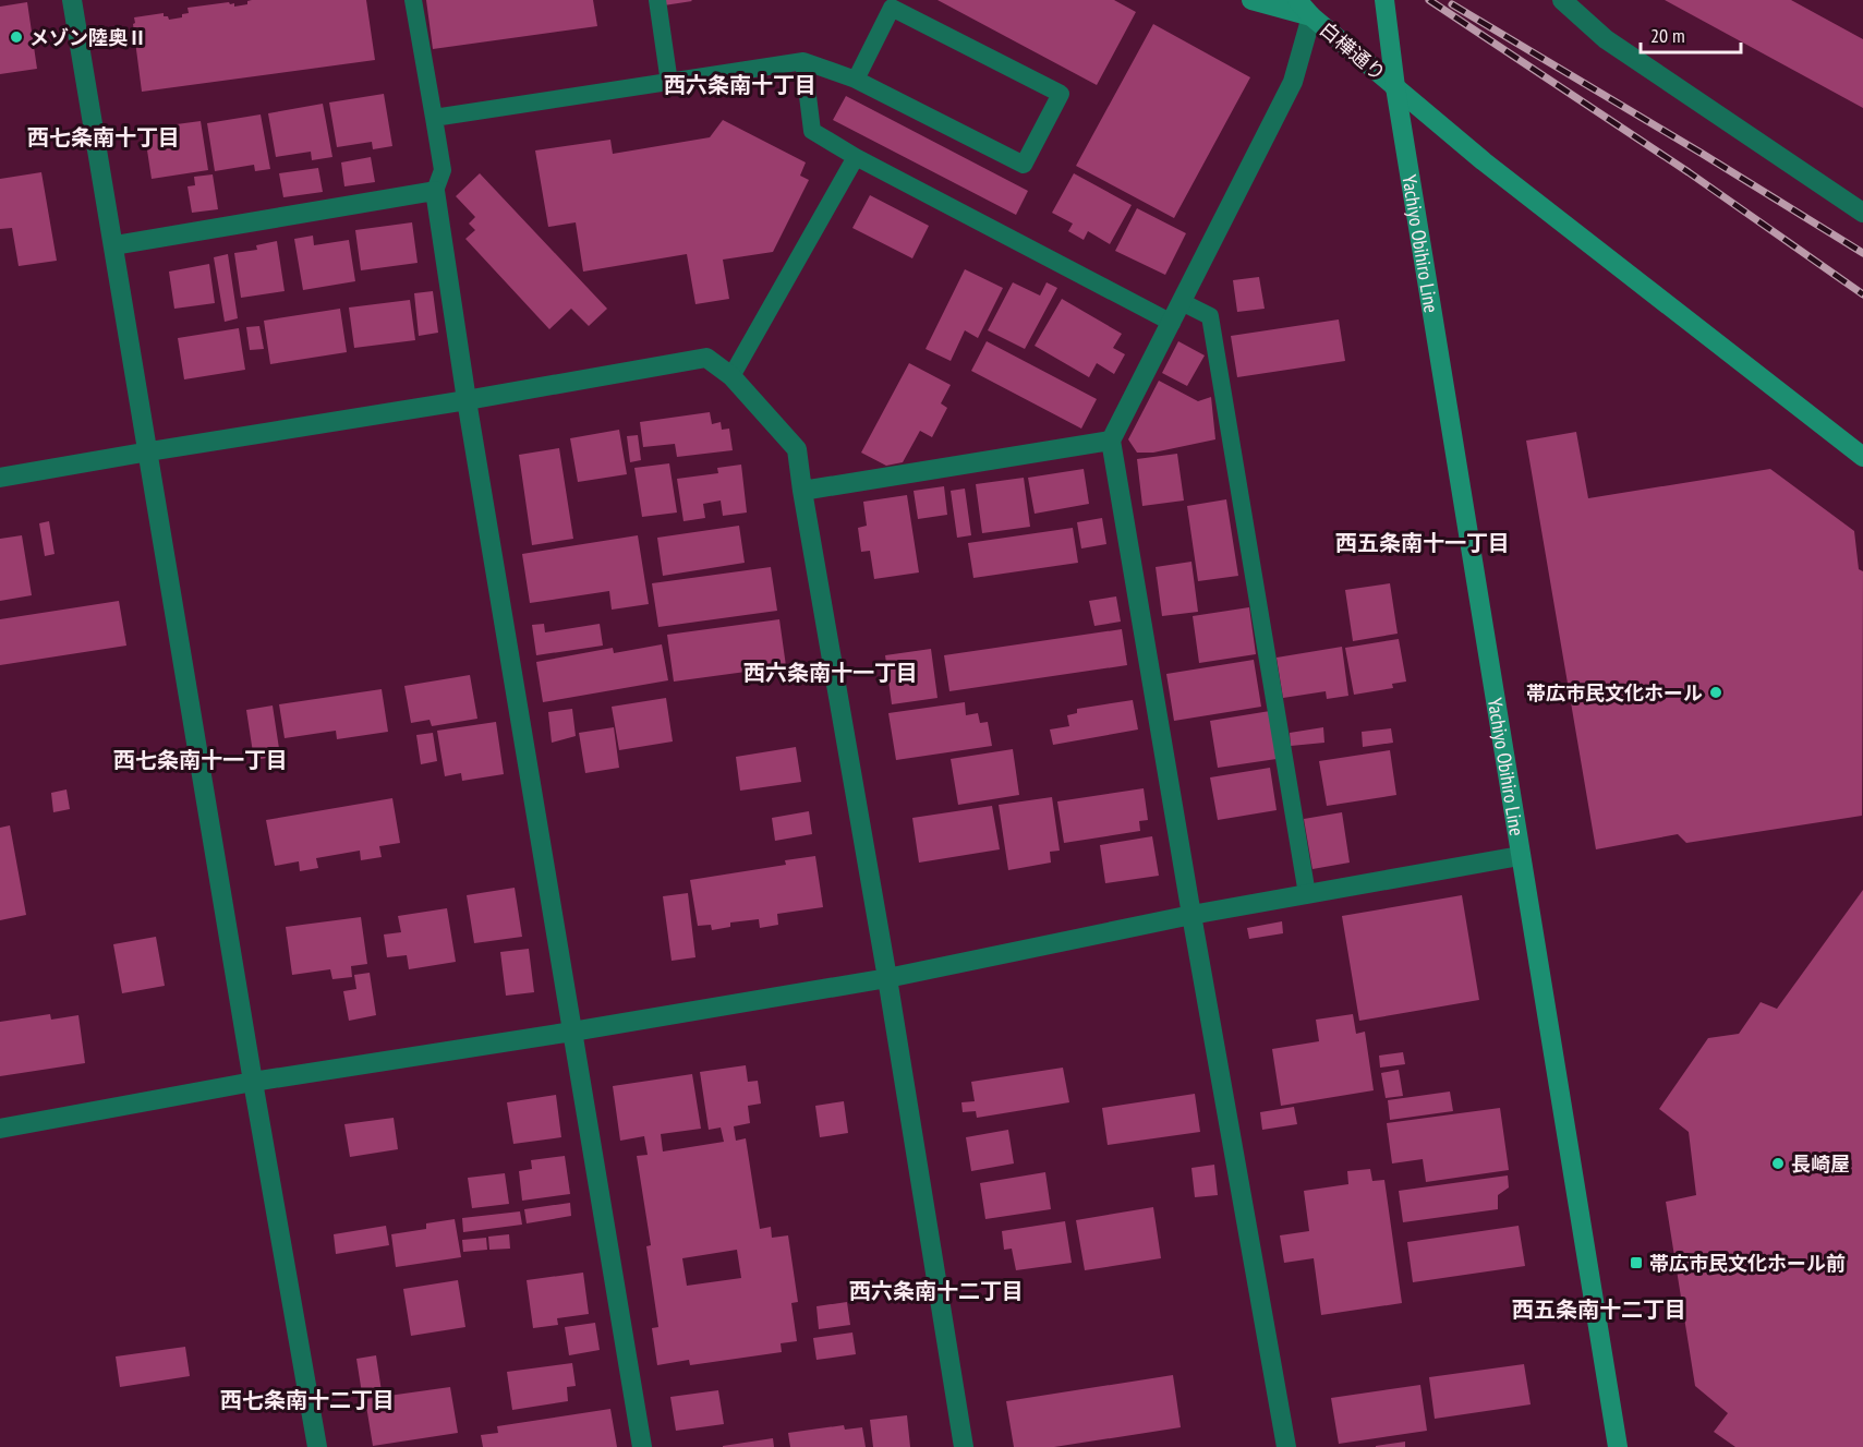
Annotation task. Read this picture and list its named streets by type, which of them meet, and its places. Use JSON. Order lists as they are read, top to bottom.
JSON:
{
  "streets": {
    "main road": ["白樺通り", "Yachiyo Obihiro Line"]
  },
  "crossings": [
    ["白樺通り", "Yachiyo Obihiro Line"]
  ],
  "districts": [
    "西六条南十丁目",
    "西七条南十丁目",
    "西五条南十一丁目",
    "西六条南十一丁目",
    "西七条南十一丁目",
    "西六条南十二丁目",
    "西五条南十二丁目",
    "西七条南十二丁目"
  ],
  "places": {
    "other": ["メゾン陸奥Ⅱ", "帯広市民文化ホール", "長崎屋"],
    "transit": ["帯広市民文化ホール前"]
  },
  "scale_bar": "20 m"
}
